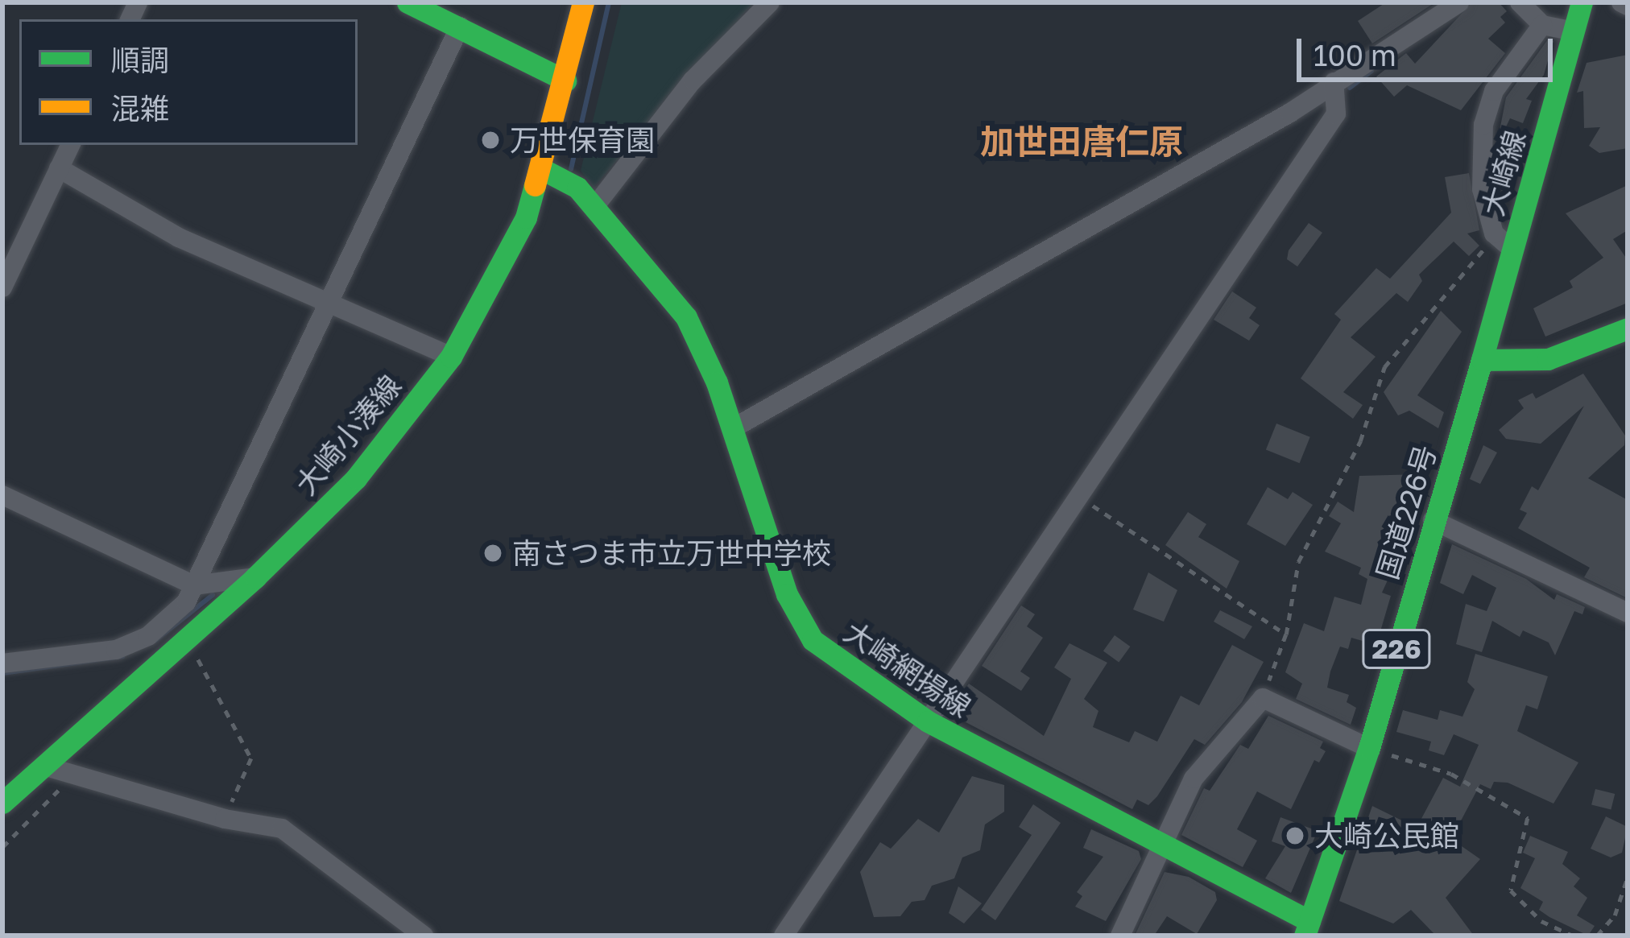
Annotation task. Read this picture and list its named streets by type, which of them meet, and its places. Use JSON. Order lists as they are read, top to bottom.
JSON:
{
  "streets": {
    "main road": [
      "大崎線",
      "大崎小湊線",
      "国道226号",
      "226",
      "大崎網揚線"
    ]
  },
  "crossings": [
    ["大崎線", "国道226号"],
    ["大崎小湊線", "大崎網揚線"],
    ["国道226号", "大崎網揚線"]
  ],
  "districts": ["加世田唐仁原"],
  "places": ["万世保育園", "南さつま市立万世中学校", "大崎公民館"],
  "legend": ["順調", "混雑"],
  "scale_bar": "100 m"
}
